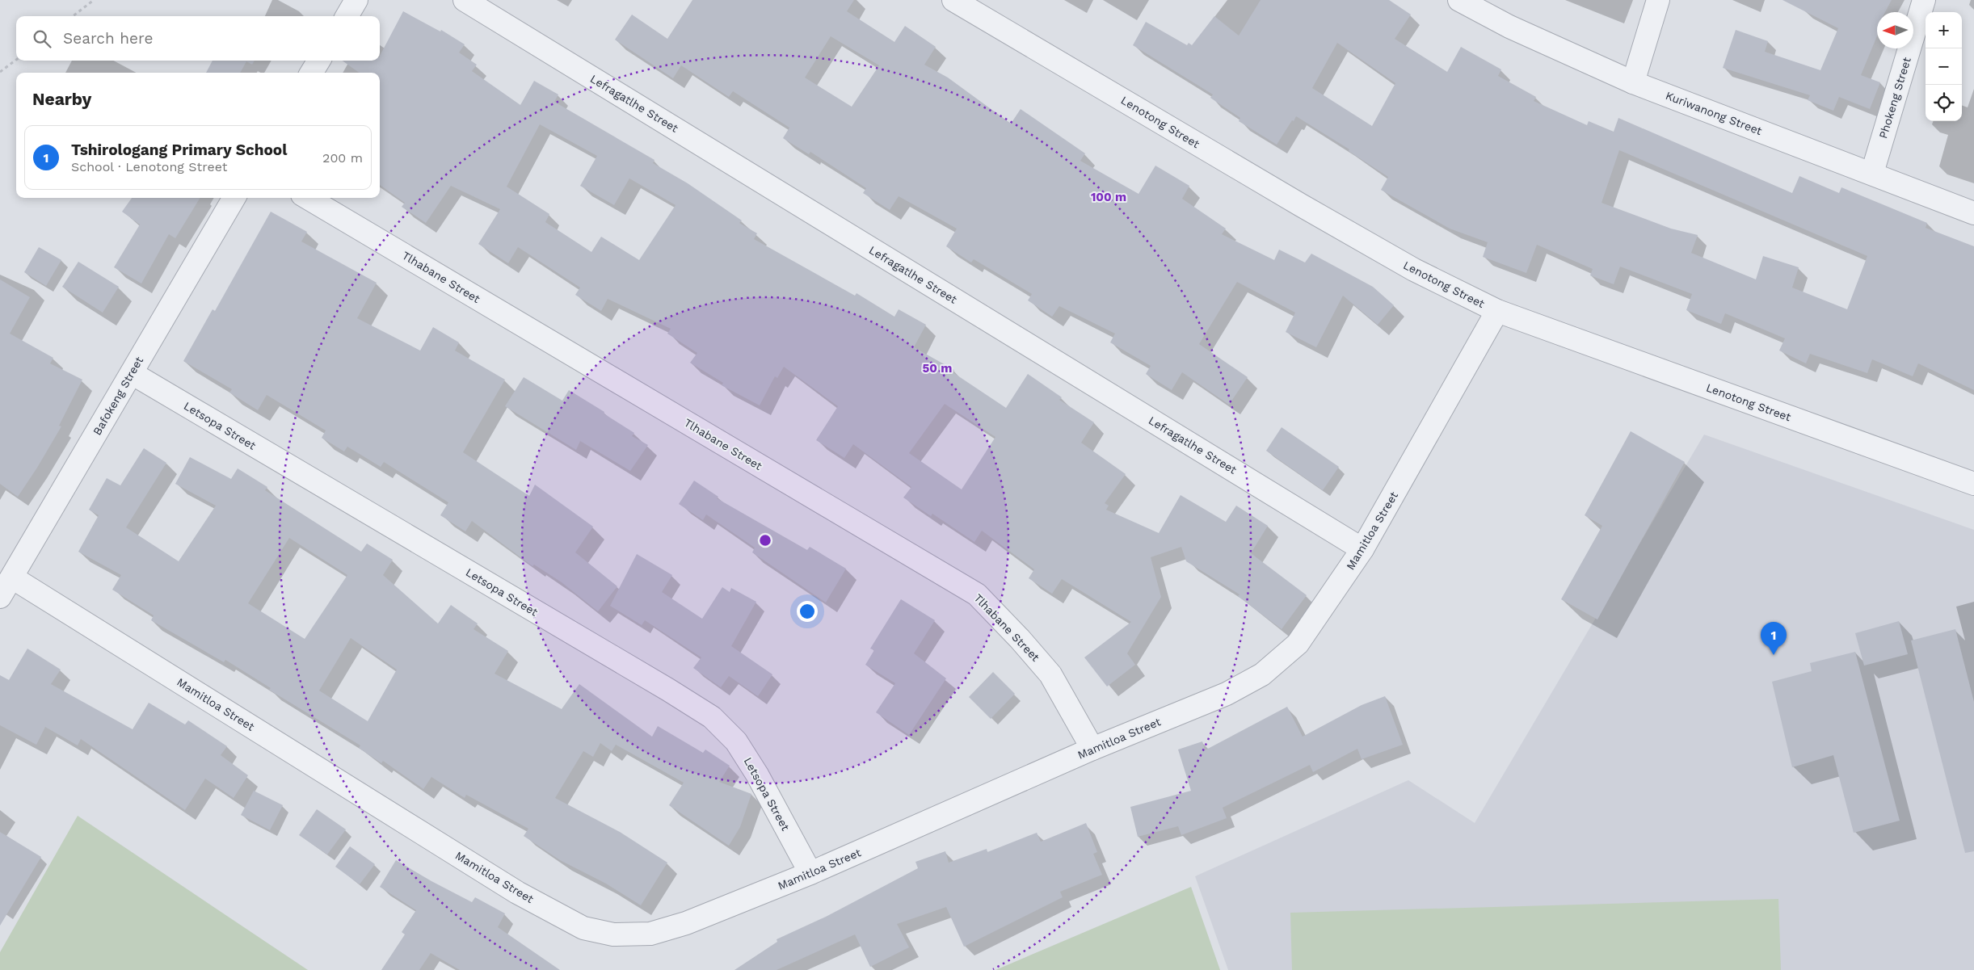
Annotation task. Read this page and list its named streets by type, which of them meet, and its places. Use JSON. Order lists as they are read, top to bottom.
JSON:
{
  "streets": {
    "street": [
      "Phokeng Street",
      "Lefragatlhe Street",
      "Kuriwanong Street",
      "Lenotong Street",
      "Tlhabane Street",
      "Bafokeng Street",
      "Letsopa Street",
      "Mamitloa Street"
    ]
  },
  "crossings": [
    ["Phokeng Street", "Kuriwanong Street"],
    ["Lefragatlhe Street", "Mamitloa Street"],
    ["Lenotong Street", "Mamitloa Street"],
    ["Tlhabane Street", "Mamitloa Street"],
    ["Bafokeng Street", "Letsopa Street"],
    ["Bafokeng Street", "Mamitloa Street"],
    ["Letsopa Street", "Mamitloa Street"]
  ],
  "north": "left",
  "page": {
    "map_buttons": ["+", "−"],
    "search": "Search here",
    "heading": "Nearby",
    "list": [
      {
        "mark": "1",
        "name": "Tshirologang Primary School",
        "note": "School · Lenotong Street",
        "value": "200 m"
      }
    ],
    "pins": "1"
  },
  "rings": ["100 m", "50 m"]
}
